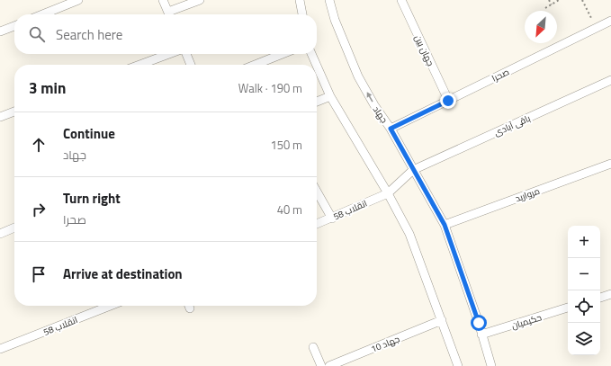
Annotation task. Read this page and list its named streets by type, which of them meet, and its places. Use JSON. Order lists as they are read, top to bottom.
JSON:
{
  "streets": {
    "street": [
      "جهان بین",
      "صحرا",
      "جهاد",
      "باقی آبادی",
      "مروارید",
      "انقلاب 58",
      "حکیمیان",
      "جهاد 10"
    ]
  },
  "crossings": [
    ["جهان بین", "صحرا"],
    ["صحرا", "جهاد"],
    ["جهاد", "باقی آبادی"],
    ["جهاد", "مروارید"],
    ["جهاد", "حکیمیان"],
    ["باقی آبادی", "انقلاب 58"]
  ],
  "north": "bottom left",
  "page": {
    "search": "Search here",
    "heading": ["3 min", "Walk · 190 m"],
    "list": [
      ["Continue", "جهاد", "150 m"],
      ["Turn right", "صحرا", "40 m"],
      "Arrive at destination"
    ],
    "map_buttons": ["+", "−"]
  }
}
